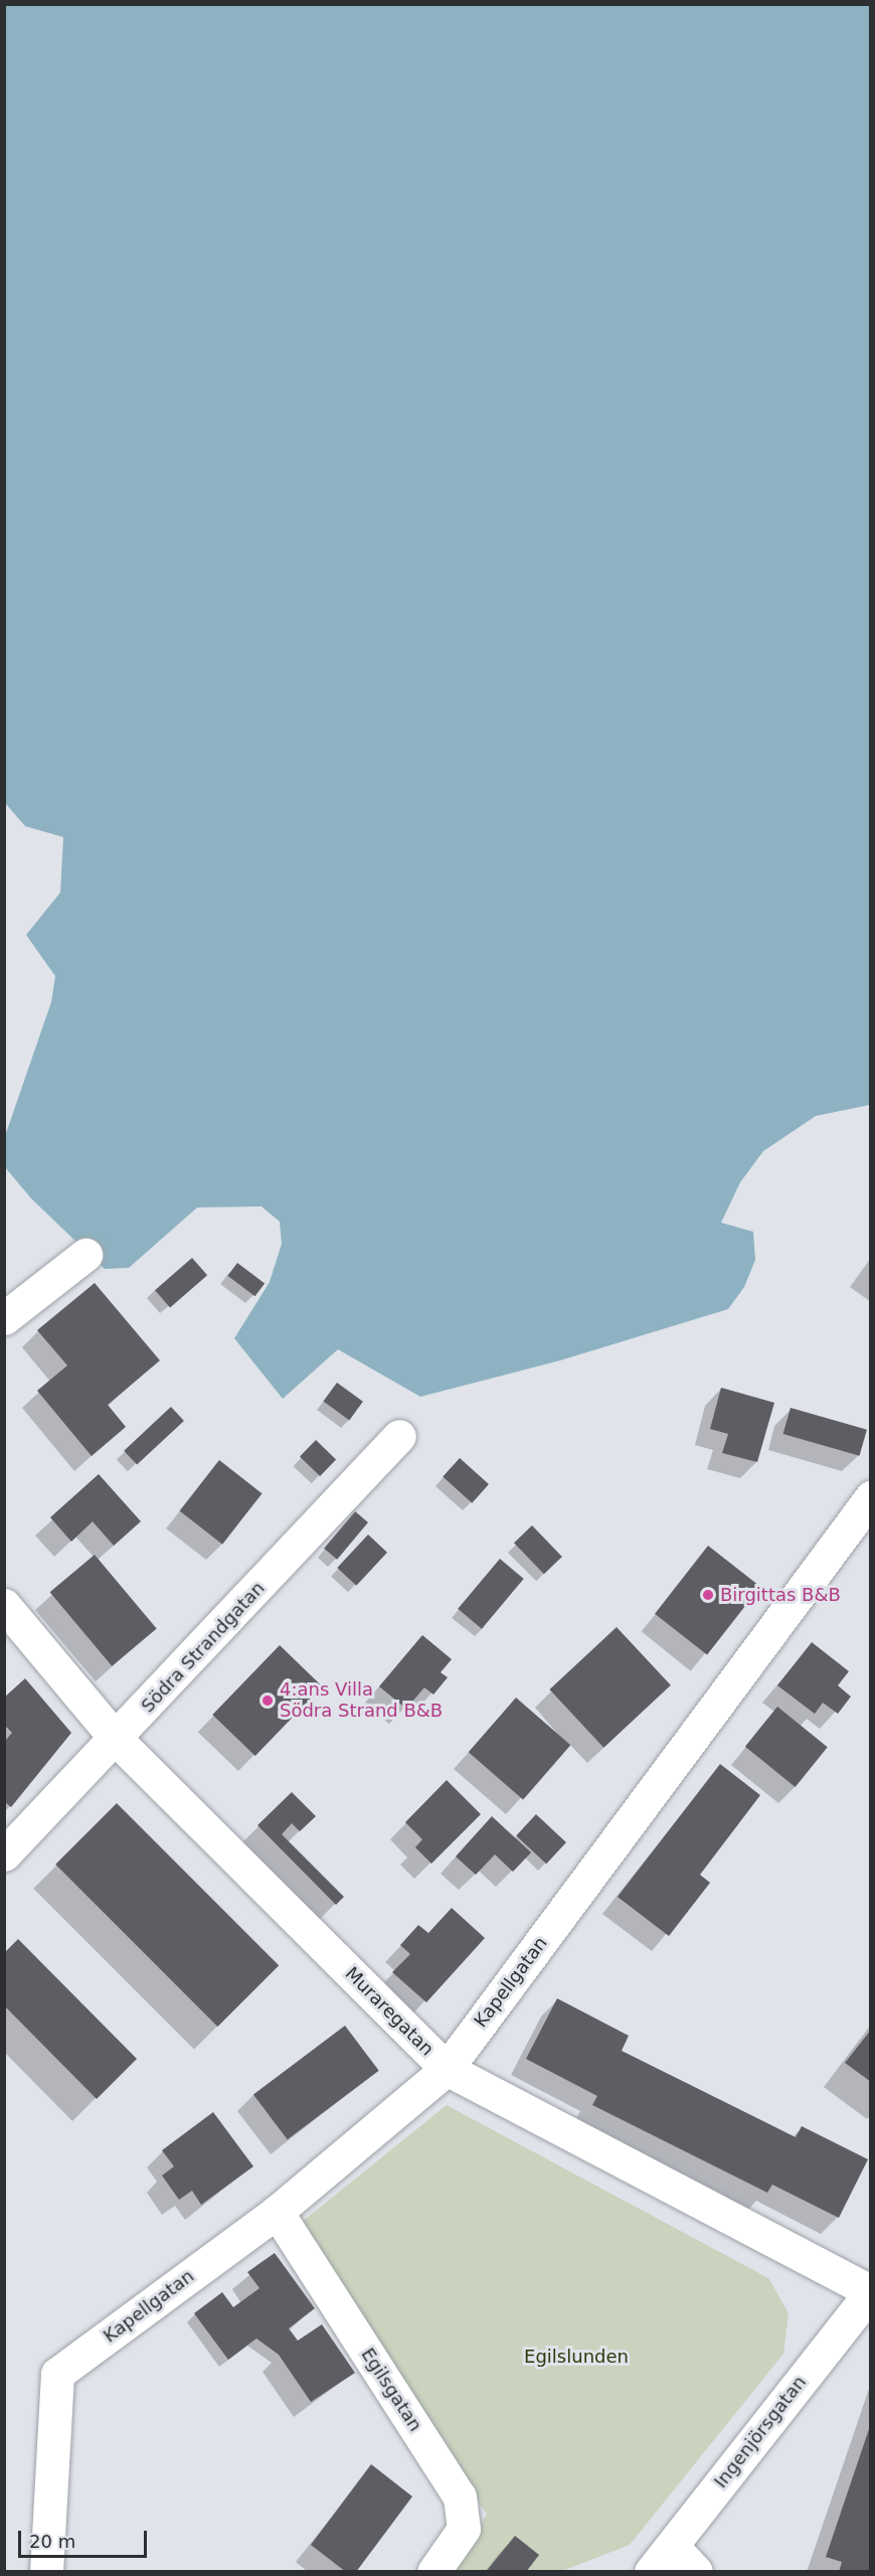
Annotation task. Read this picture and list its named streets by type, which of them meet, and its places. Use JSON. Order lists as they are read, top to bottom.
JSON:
{
  "streets": {
    "street": [
      "Södra Strandgatan",
      "Kapellgatan",
      "Muraregatan",
      "Egilsgatan",
      "Ingenjörsgatan"
    ]
  },
  "crossings": [
    ["Södra Strandgatan", "Muraregatan"],
    ["Kapellgatan", "Muraregatan"],
    ["Kapellgatan", "Egilsgatan"],
    ["Muraregatan", "Ingenjörsgatan"]
  ],
  "parks": ["Egilslunden"],
  "places": ["Birgittas B&B", "4:ans Villa Södra Strand B&B"],
  "scale_bar": "20 m"
}
